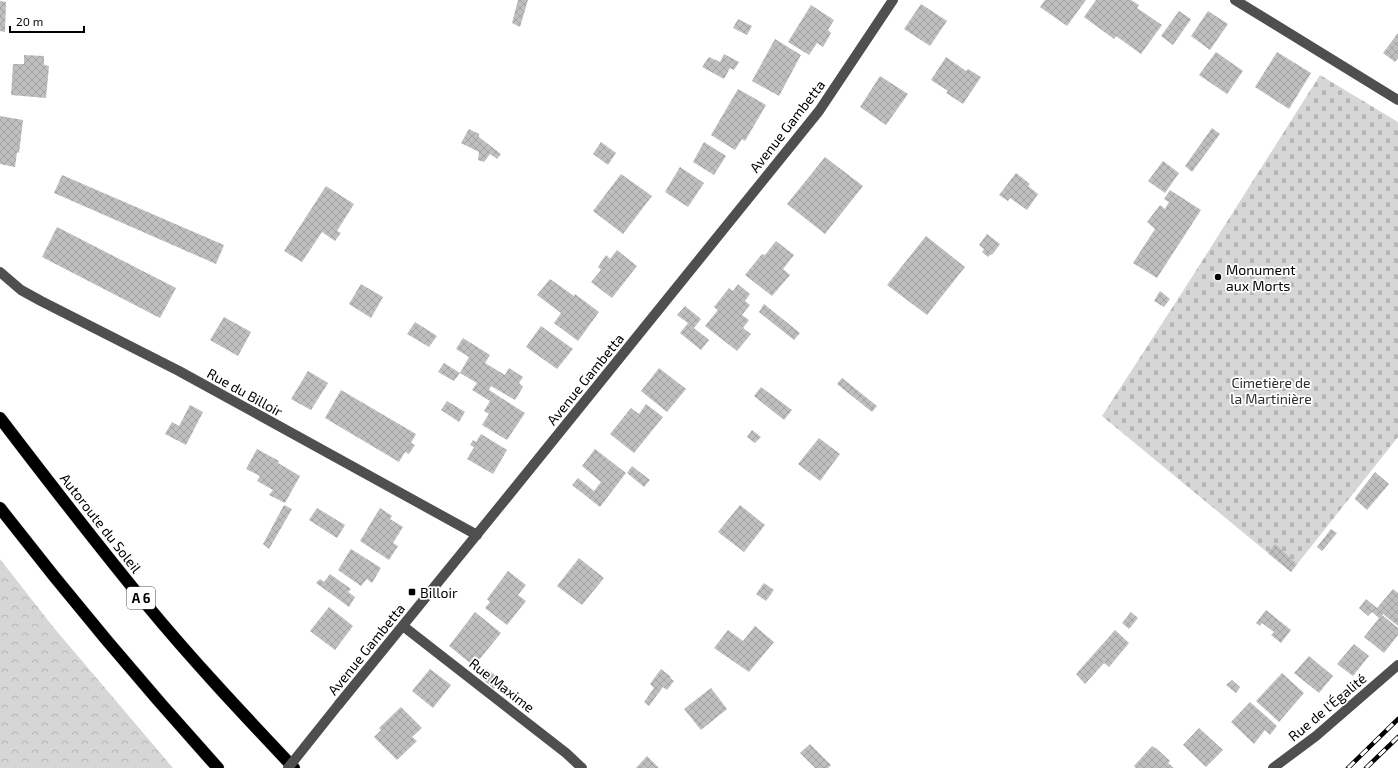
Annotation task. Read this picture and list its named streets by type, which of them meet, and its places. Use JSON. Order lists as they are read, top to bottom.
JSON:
{
  "streets": {
    "highway": ["Autoroute du Soleil", "A 6"],
    "street": [
      "Avenue Gambetta",
      "Rue du Billoir",
      "Rue Maxime",
      "Rue de l'Égalité"
    ]
  },
  "crossings": [
    ["Avenue Gambetta", "Rue du Billoir"],
    ["Avenue Gambetta", "Rue Maxime"]
  ],
  "parks": ["Cimetière de la Martinière"],
  "places": {
    "other": ["Monument aux Morts"],
    "transit": ["Billoir"]
  },
  "scale_bar": "20 m"
}
